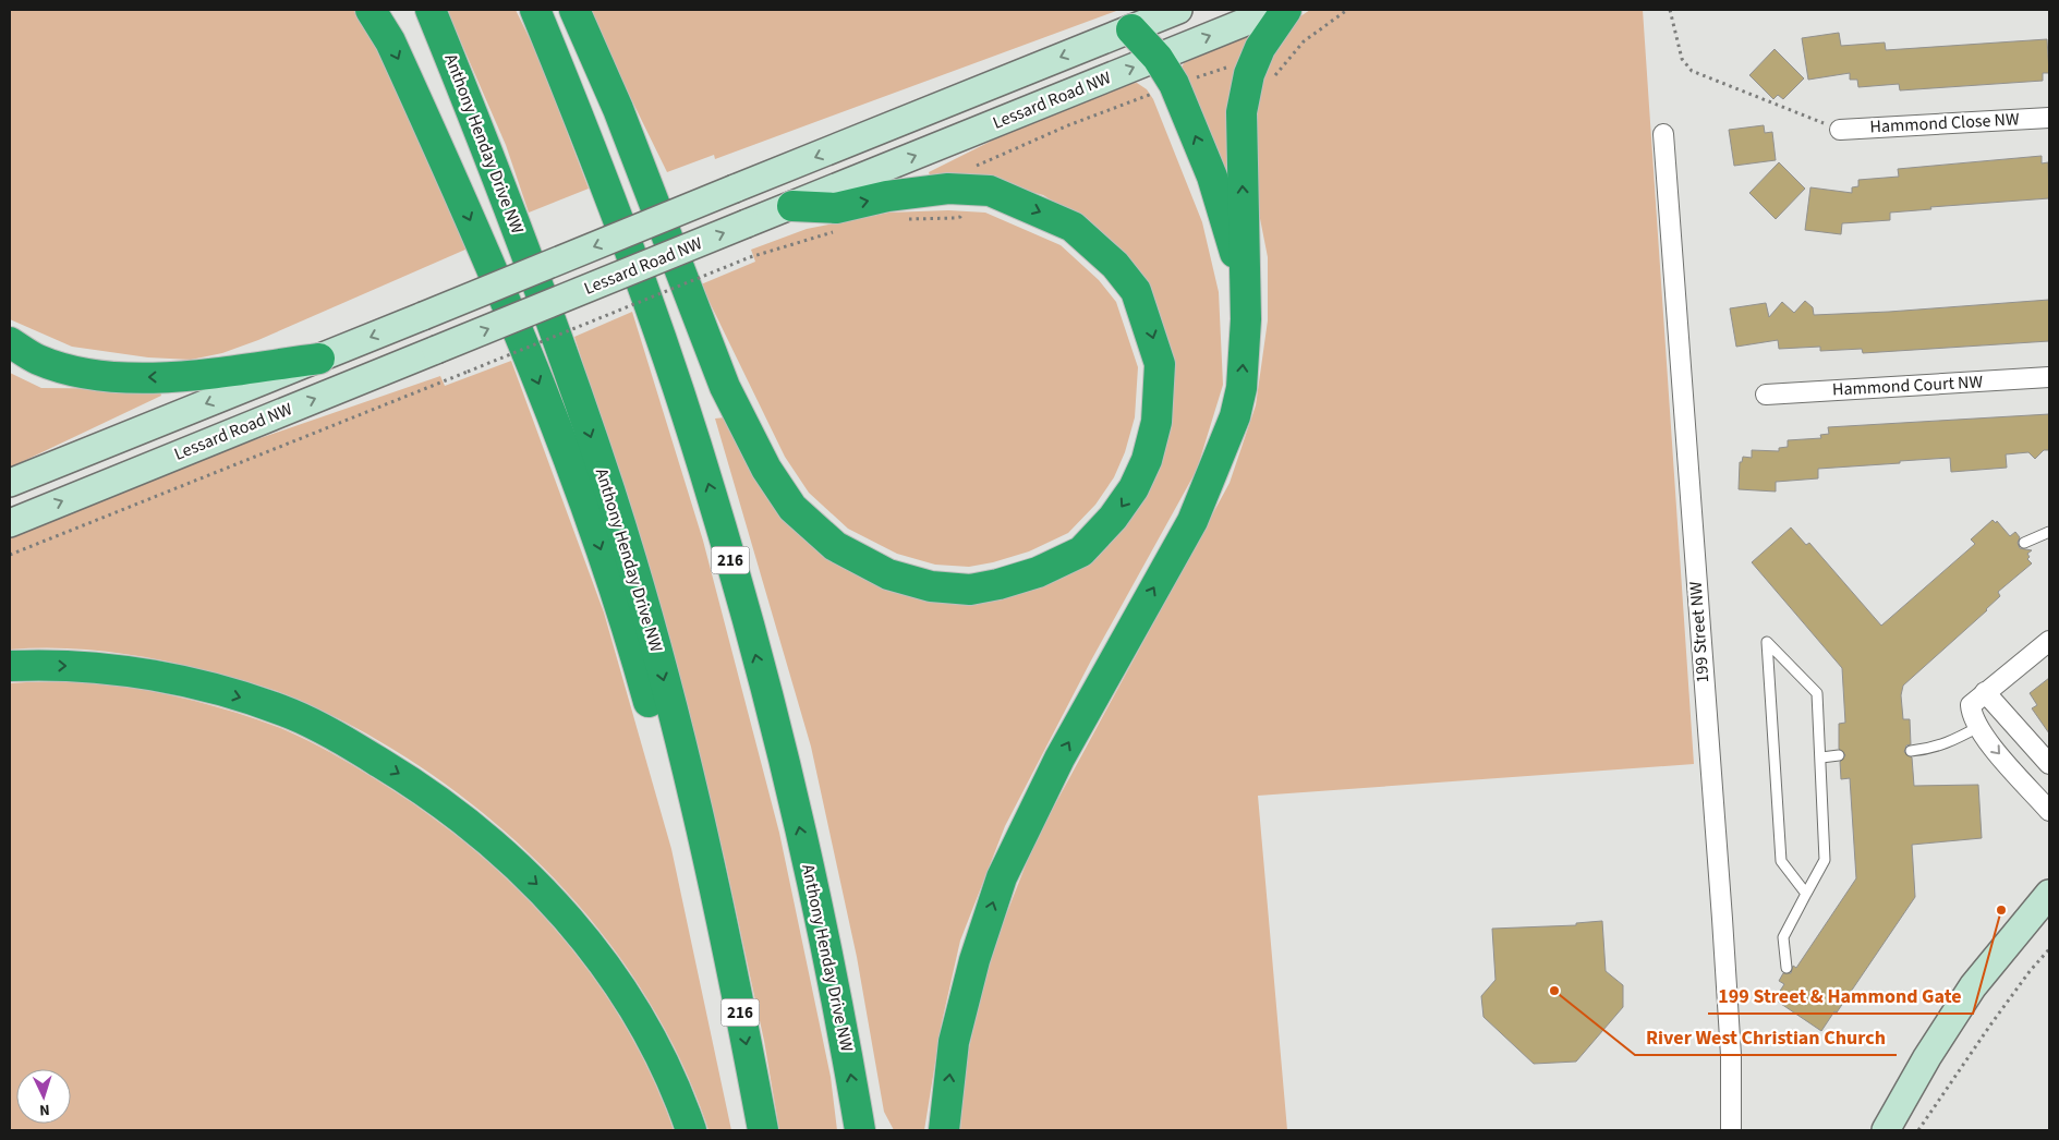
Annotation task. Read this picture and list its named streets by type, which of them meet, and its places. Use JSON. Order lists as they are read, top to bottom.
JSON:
{
  "streets": {
    "highway": ["Anthony Henday Drive NW", "216"],
    "main road": ["Lessard Road NW"],
    "street": ["Hammond Close NW", "Hammond Court NW", "199 Street NW"]
  },
  "places": ["199 Street & Hammond Gate", "River West Christian Church"],
  "north": "bottom"
}
